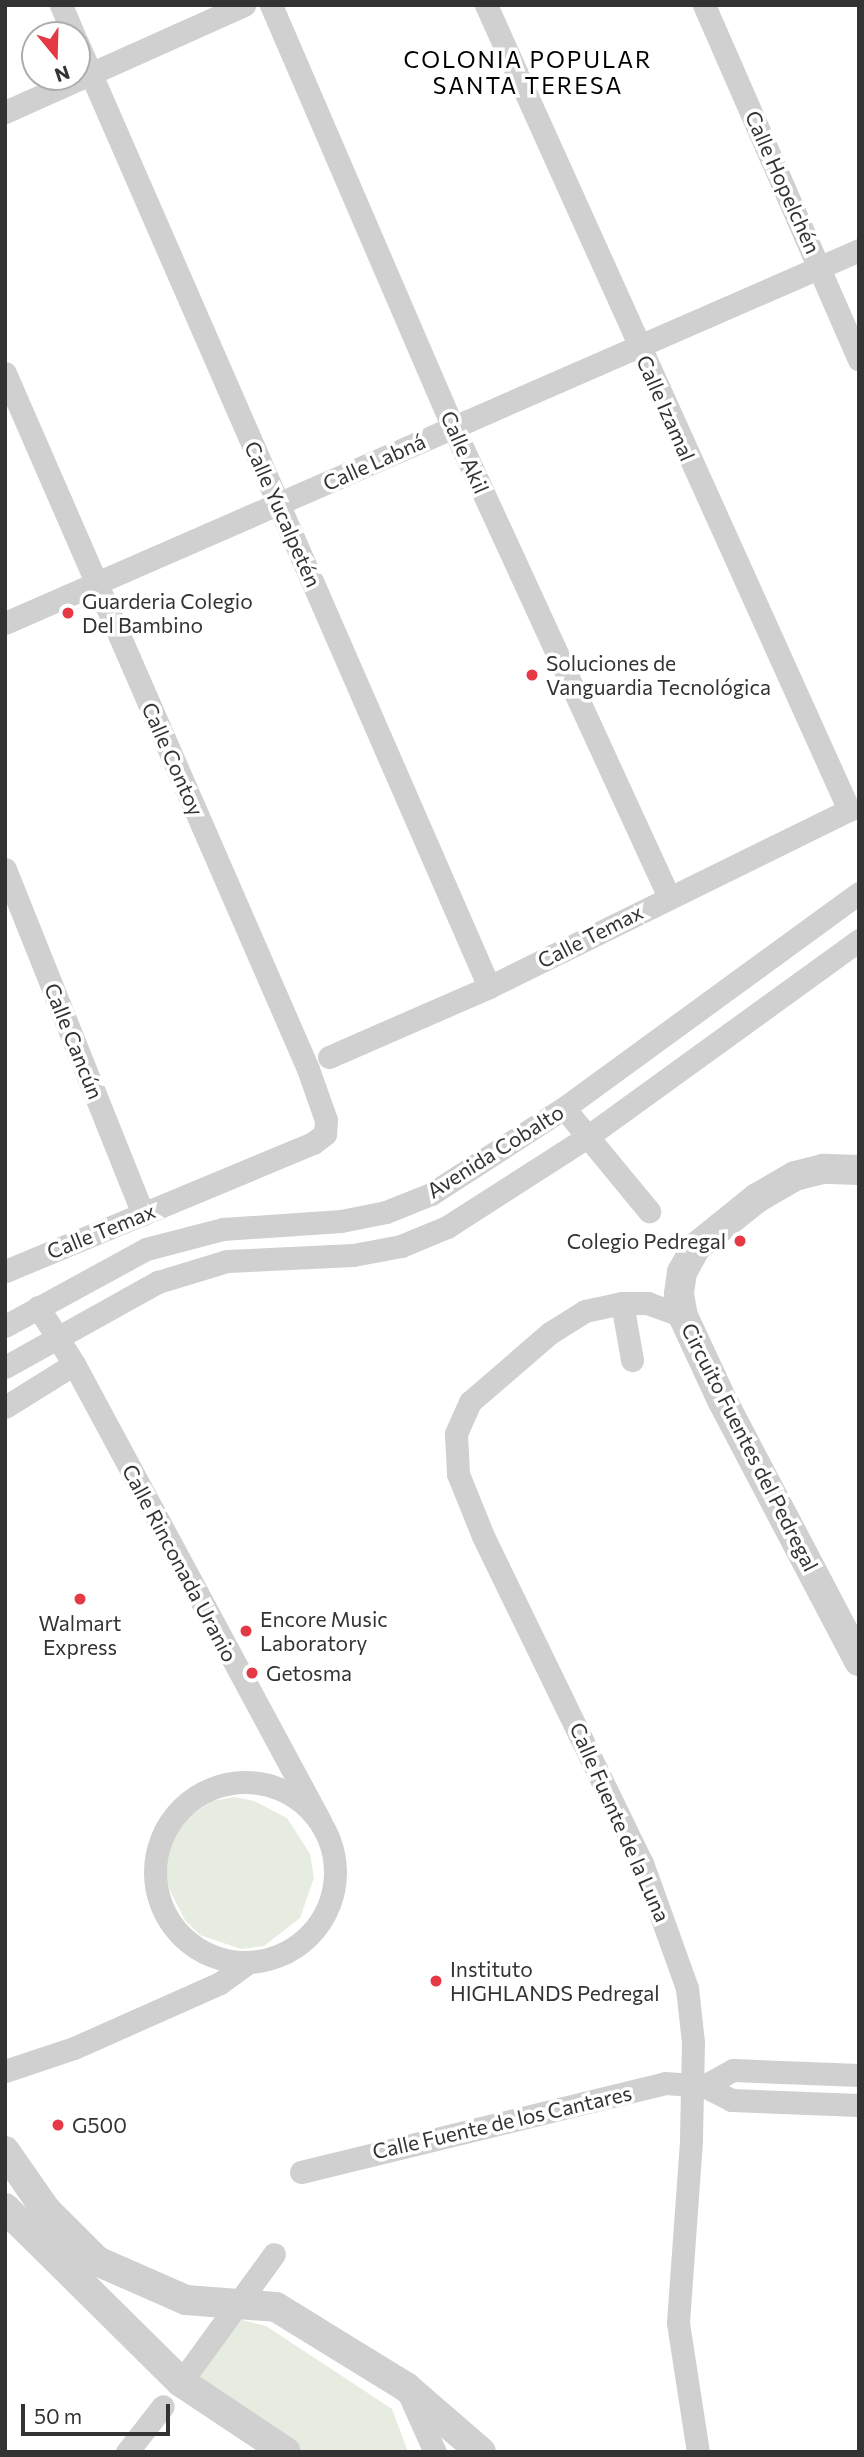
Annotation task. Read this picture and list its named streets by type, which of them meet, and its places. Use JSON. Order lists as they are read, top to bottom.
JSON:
{
  "streets": {
    "street": [
      "Calle Hopelchén",
      "Calle Izamal",
      "Calle Akil",
      "Calle Labná",
      "Calle Yucalpetén",
      "Calle Contoy",
      "Calle Temax",
      "Calle Cancún",
      "Avenida Cobalto",
      "Circuito Fuentes del Pedregal",
      "Calle Rinconada Uranio",
      "Calle Fuente de la Luna",
      "Calle Fuente de los Cantares"
    ]
  },
  "crossings": [
    ["Calle Hopelchén", "Calle Labná"],
    ["Calle Izamal", "Calle Labná"],
    ["Calle Izamal", "Calle Temax"],
    ["Calle Akil", "Calle Labná"],
    ["Calle Akil", "Calle Temax"],
    ["Calle Labná", "Calle Yucalpetén"],
    ["Calle Labná", "Calle Contoy"],
    ["Calle Yucalpetén", "Calle Temax"],
    ["Calle Contoy", "Calle Temax"],
    ["Calle Temax", "Calle Cancún"],
    ["Avenida Cobalto", "Calle Rinconada Uranio"],
    ["Circuito Fuentes del Pedregal", "Calle Fuente de la Luna"],
    ["Calle Fuente de la Luna", "Calle Fuente de los Cantares"]
  ],
  "districts": ["COLONIA POPULAR SANTA TERESA"],
  "places": [
    "Guarderia Colegio Del Bambino",
    "Soluciones de Vanguardia Tecnológica",
    "Colegio Pedregal",
    "Walmart Express",
    "Encore Music Laboratory",
    "Getosma",
    "Instituto HIGHLANDS Pedregal",
    "G500"
  ],
  "scale_bar": "50 m",
  "north": "bottom"
}
